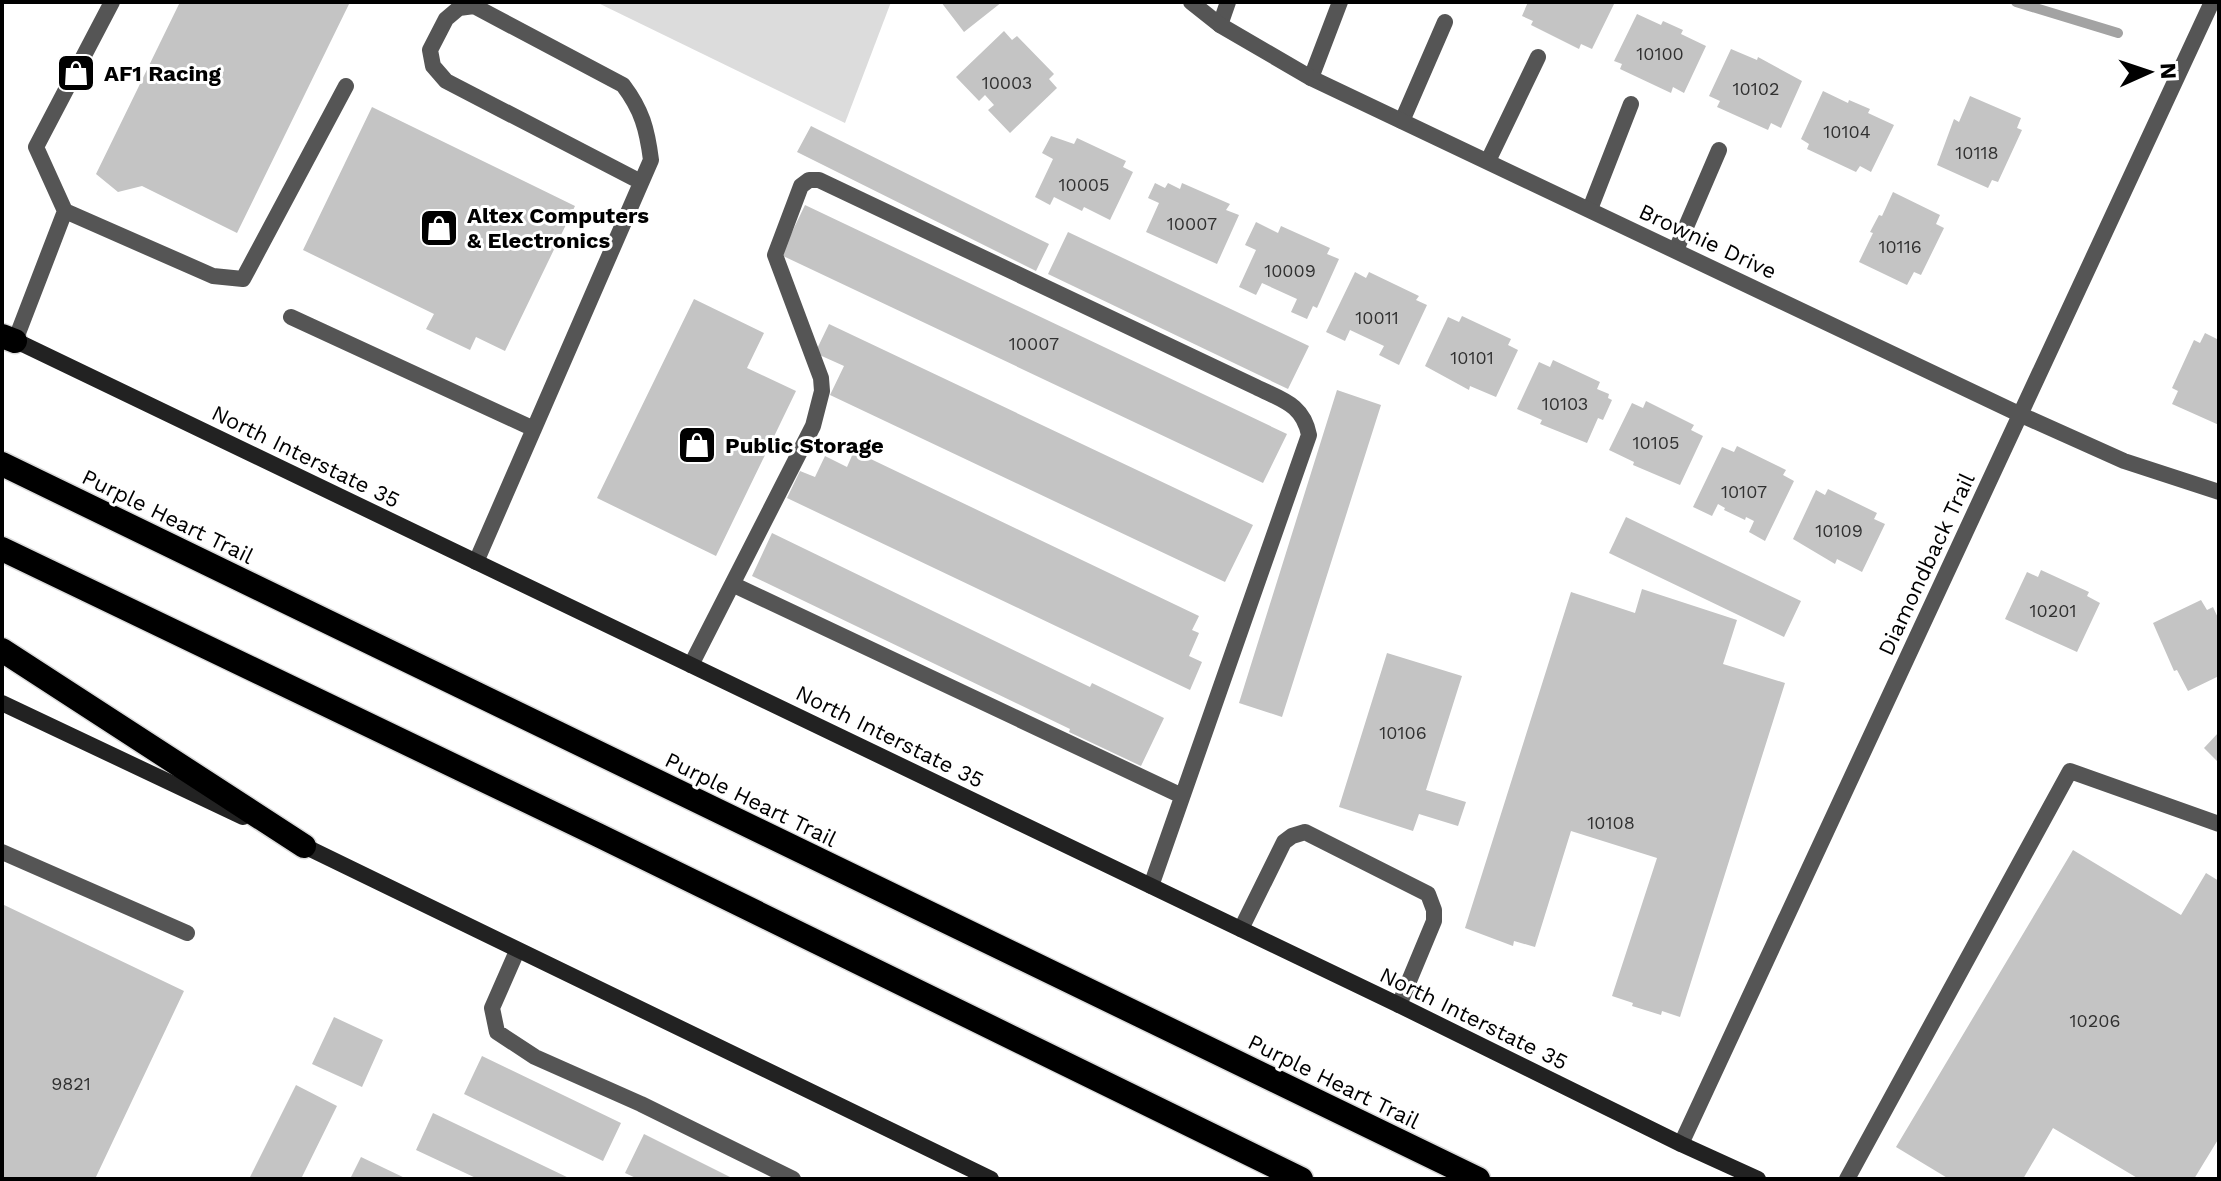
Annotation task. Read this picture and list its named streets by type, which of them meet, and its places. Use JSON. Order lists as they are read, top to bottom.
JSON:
{
  "streets": {
    "highway": ["Purple Heart Trail"],
    "main road": ["North Interstate 35"],
    "street": ["Brownie Drive", "Diamondback Trail"]
  },
  "crossings": [
    ["Brownie Drive", "Diamondback Trail"],
    ["North Interstate 35", "Diamondback Trail"]
  ],
  "places": {
    "shop": ["AF1 Racing", "Altex Computers & Electronics", "Public Storage"]
  },
  "house_numbers": [
    "10100",
    "10003",
    "10102",
    "10104",
    "10118",
    "10005",
    "10007",
    "10116",
    "10009",
    "10011",
    "10007",
    "10101",
    "10103",
    "10105",
    "10107",
    "10109",
    "10201",
    "10106",
    "10108",
    "10206",
    "9821"
  ],
  "north": "right"
}
